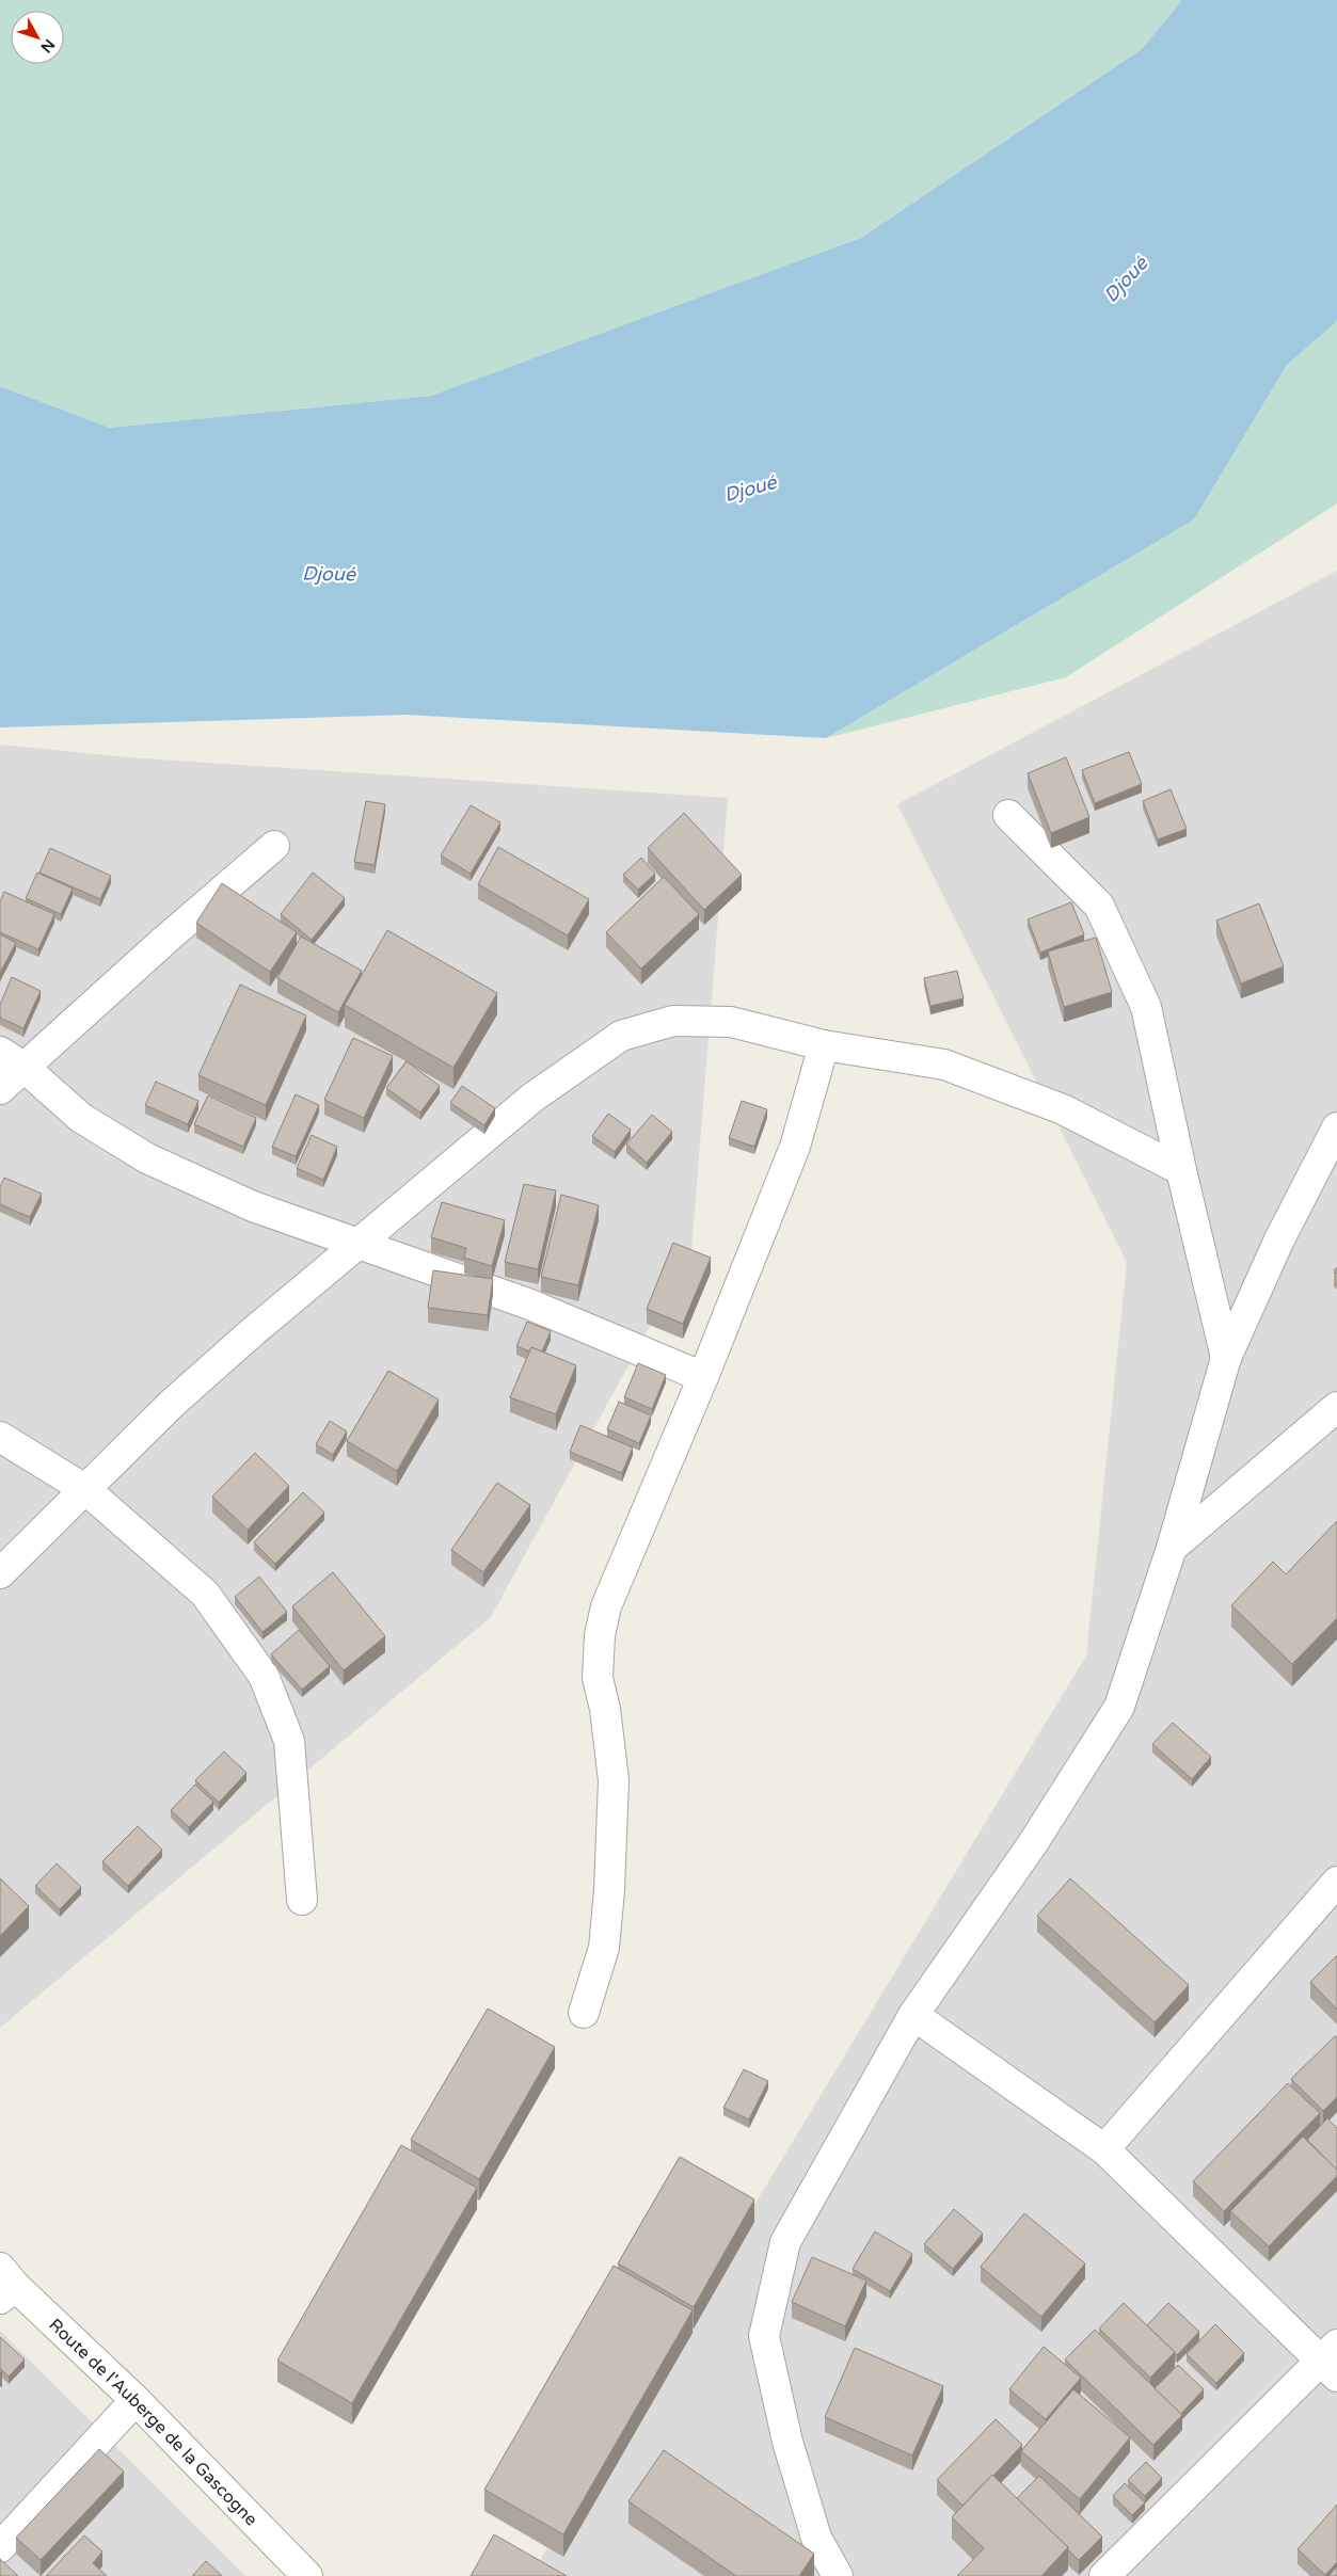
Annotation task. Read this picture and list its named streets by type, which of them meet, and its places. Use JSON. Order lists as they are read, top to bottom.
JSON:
{
  "streets": {
    "street": ["Route de l'Auberge de la Gascogne"]
  },
  "water": ["Djoué"],
  "north": "bottom right"
}
